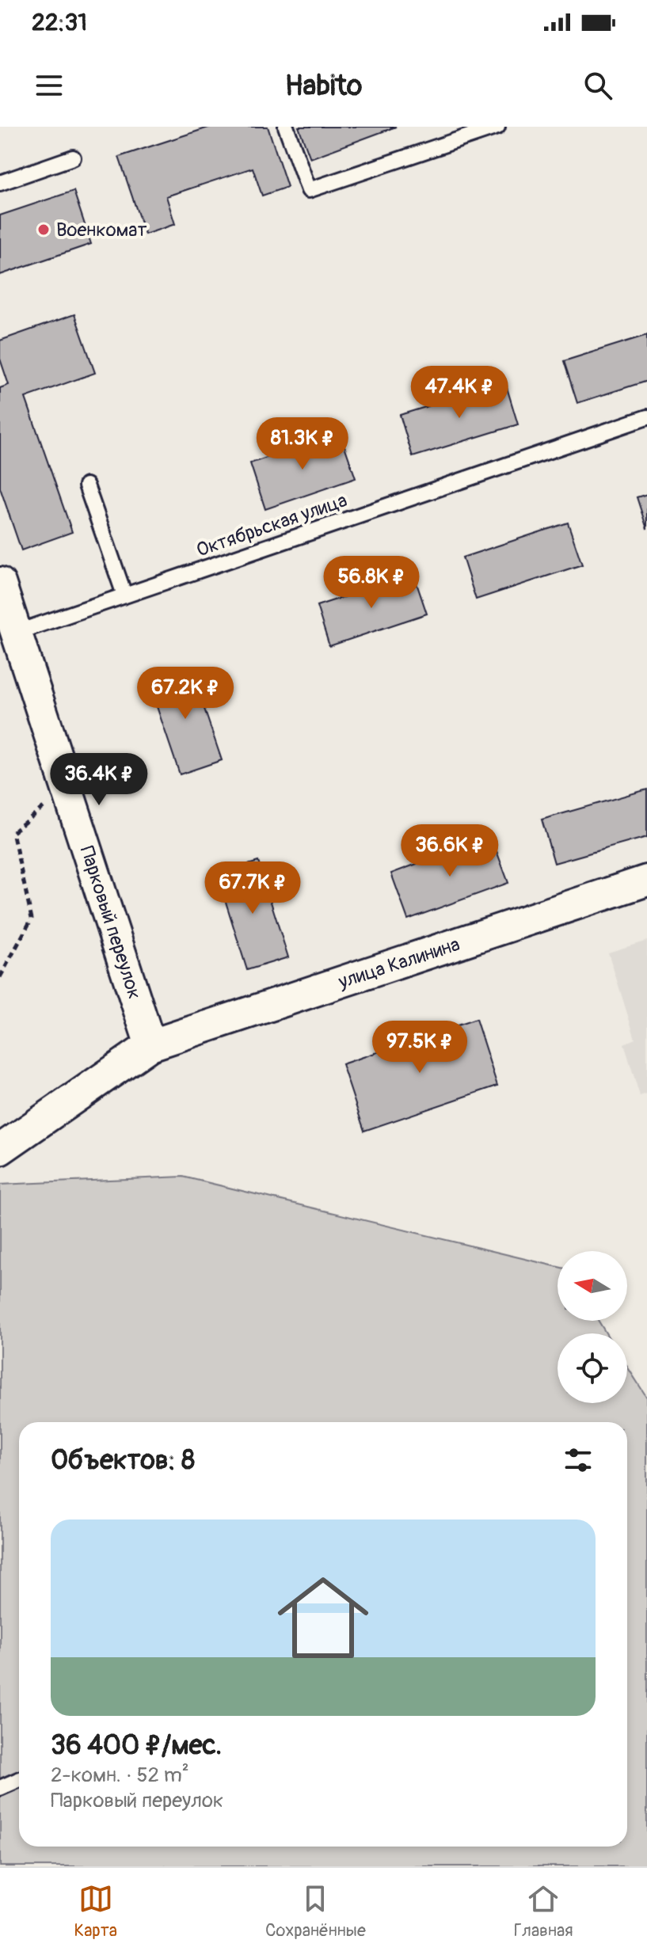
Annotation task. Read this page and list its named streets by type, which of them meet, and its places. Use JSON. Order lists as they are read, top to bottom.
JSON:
{
  "streets": {
    "street": ["Парковый переулок", "улица Калинина"],
    "lane": ["Октябрьская улица"]
  },
  "crossings": [
    ["Октябрьская улица", "Парковый переулок"],
    ["Парковый переулок", "улица Калинина"]
  ],
  "places": ["Военкомат"],
  "north": "left",
  "page": {
    "status": "22:31",
    "header": "Habito",
    "price": [
      "47.4K ₽",
      "81.3K ₽",
      "56.8K ₽",
      "67.2K ₽",
      "36.4K ₽",
      "36.6K ₽",
      "67.7K ₽",
      "97.5K ₽"
    ],
    "heading": "Объектов: 8",
    "list": [
      {
        "name": "36 400 ₽/мес.",
        "note": "2-комн. · 52 m² · Парковый переулок"
      }
    ],
    "tabs": ["Карта", "Сохранённые", "Главная"]
  }
}
